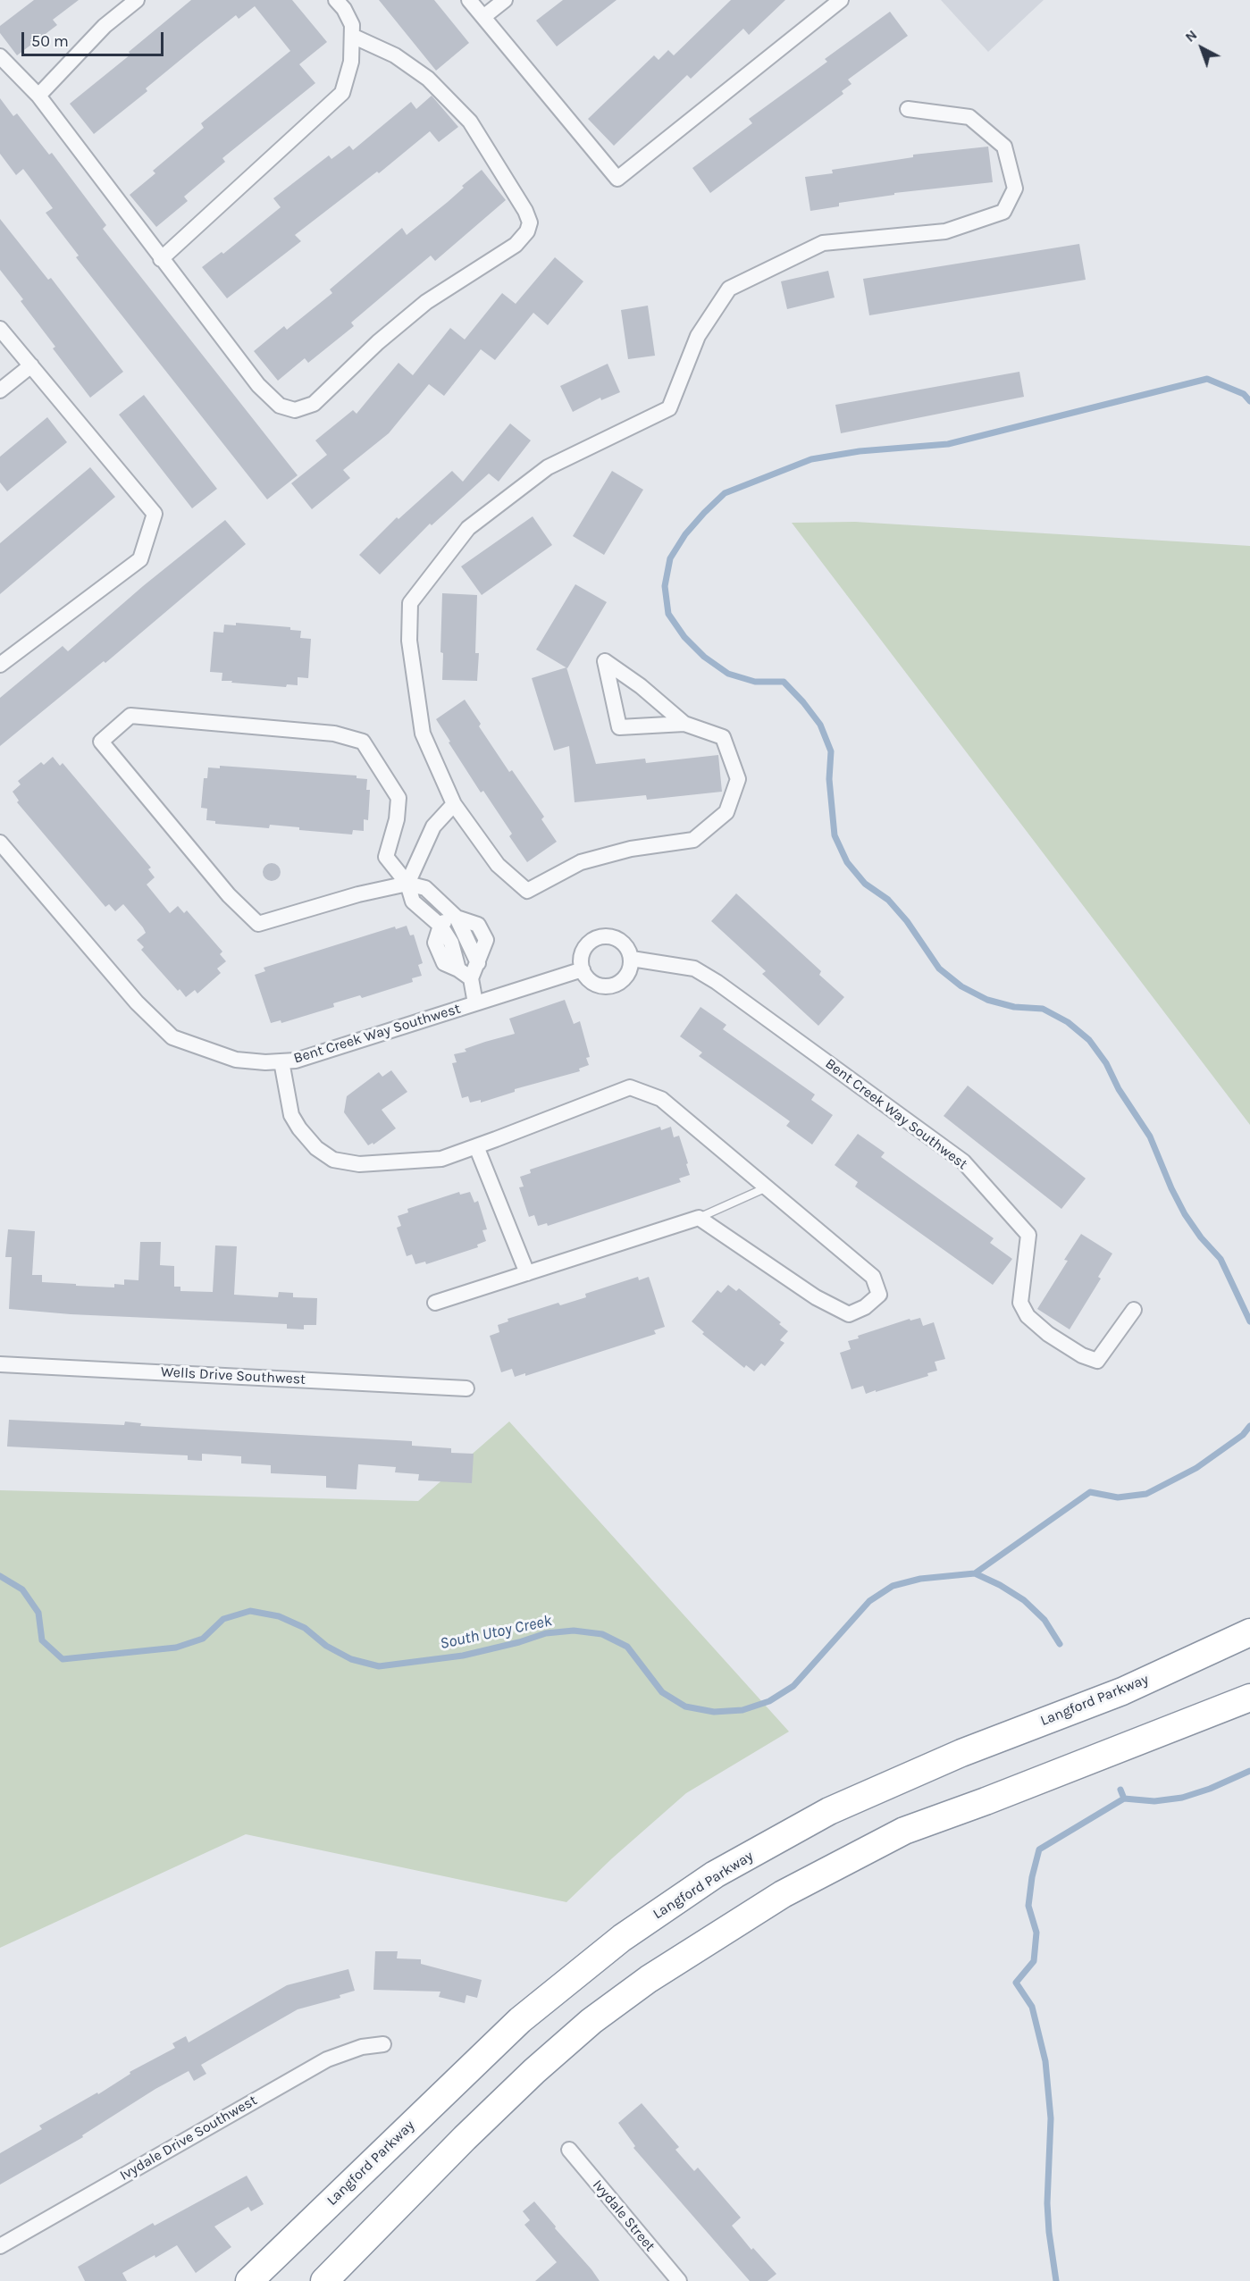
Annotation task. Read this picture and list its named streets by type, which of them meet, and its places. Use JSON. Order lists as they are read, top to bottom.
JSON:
{
  "streets": {
    "highway": ["Langford Parkway"],
    "street": [
      "Bent Creek Way Southwest",
      "Wells Drive Southwest",
      "Ivydale Drive Southwest",
      "Ivydale Street"
    ]
  },
  "water": ["South Utoy Creek"],
  "scale_bar": "50 m",
  "north": "top left"
}
